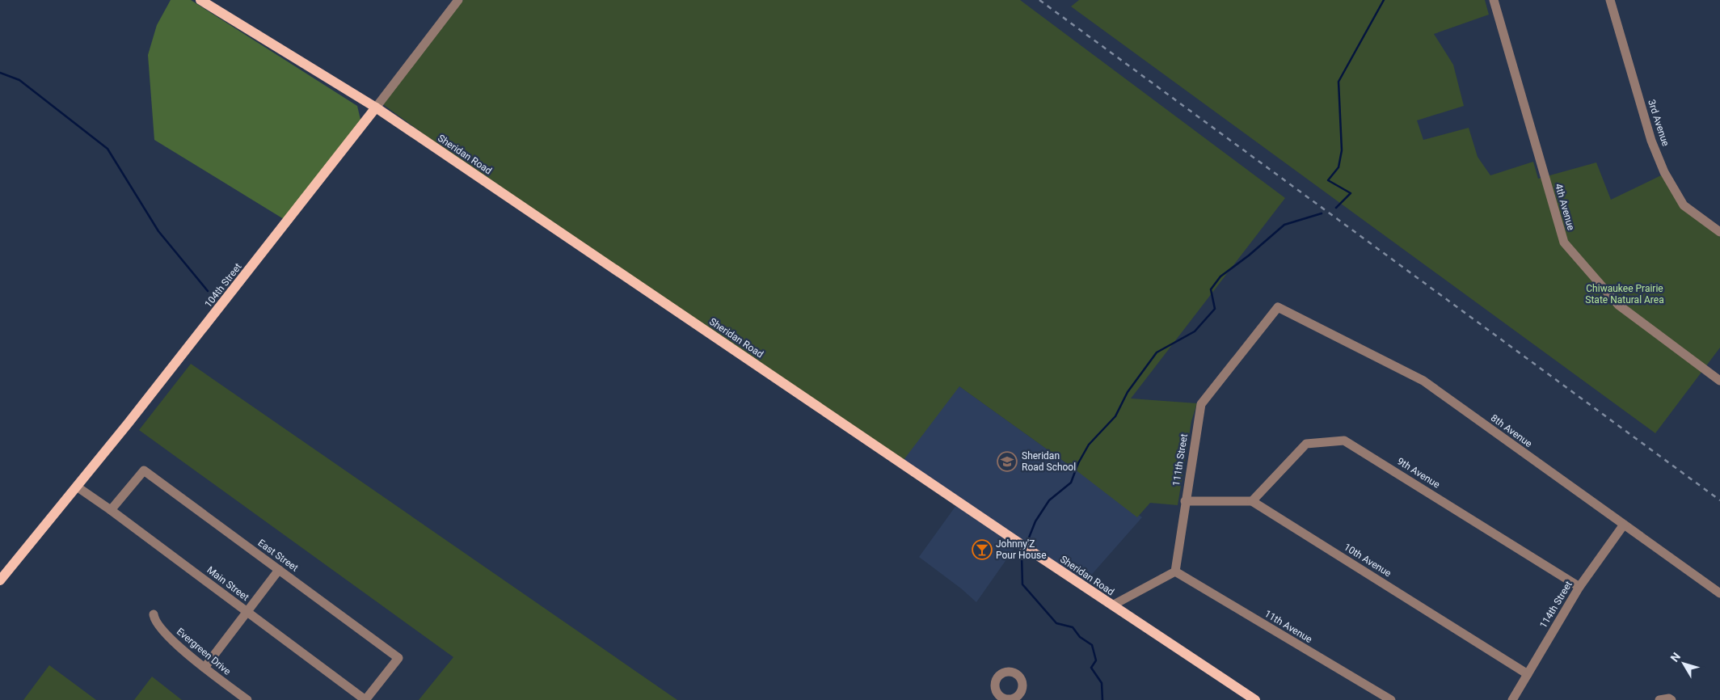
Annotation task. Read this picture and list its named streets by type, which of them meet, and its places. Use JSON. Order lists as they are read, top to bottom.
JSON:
{
  "streets": {
    "main road": ["Sheridan Road", "104th Street"],
    "street": [
      "3rd Avenue",
      "4th Avenue",
      "8th Avenue",
      "111th Street",
      "9th Avenue",
      "East Street",
      "10th Avenue",
      "Main Street",
      "114th Street",
      "11th Avenue",
      "Evergreen Drive"
    ]
  },
  "crossings": [
    ["Sheridan Road", "104th Street"],
    ["104th Street", "Main Street"],
    ["8th Avenue", "111th Street"],
    ["8th Avenue", "114th Street"],
    ["111th Street", "11th Avenue"],
    ["9th Avenue", "10th Avenue"],
    ["9th Avenue", "114th Street"],
    ["East Street", "Main Street"],
    ["10th Avenue", "114th Street"]
  ],
  "parks": ["Chiwaukee Prairie State Natural Area"],
  "places": {
    "school or university": ["Sheridan Road School"],
    "bar": ["Johnny'Z Pour House"]
  },
  "north": "top left"
}
